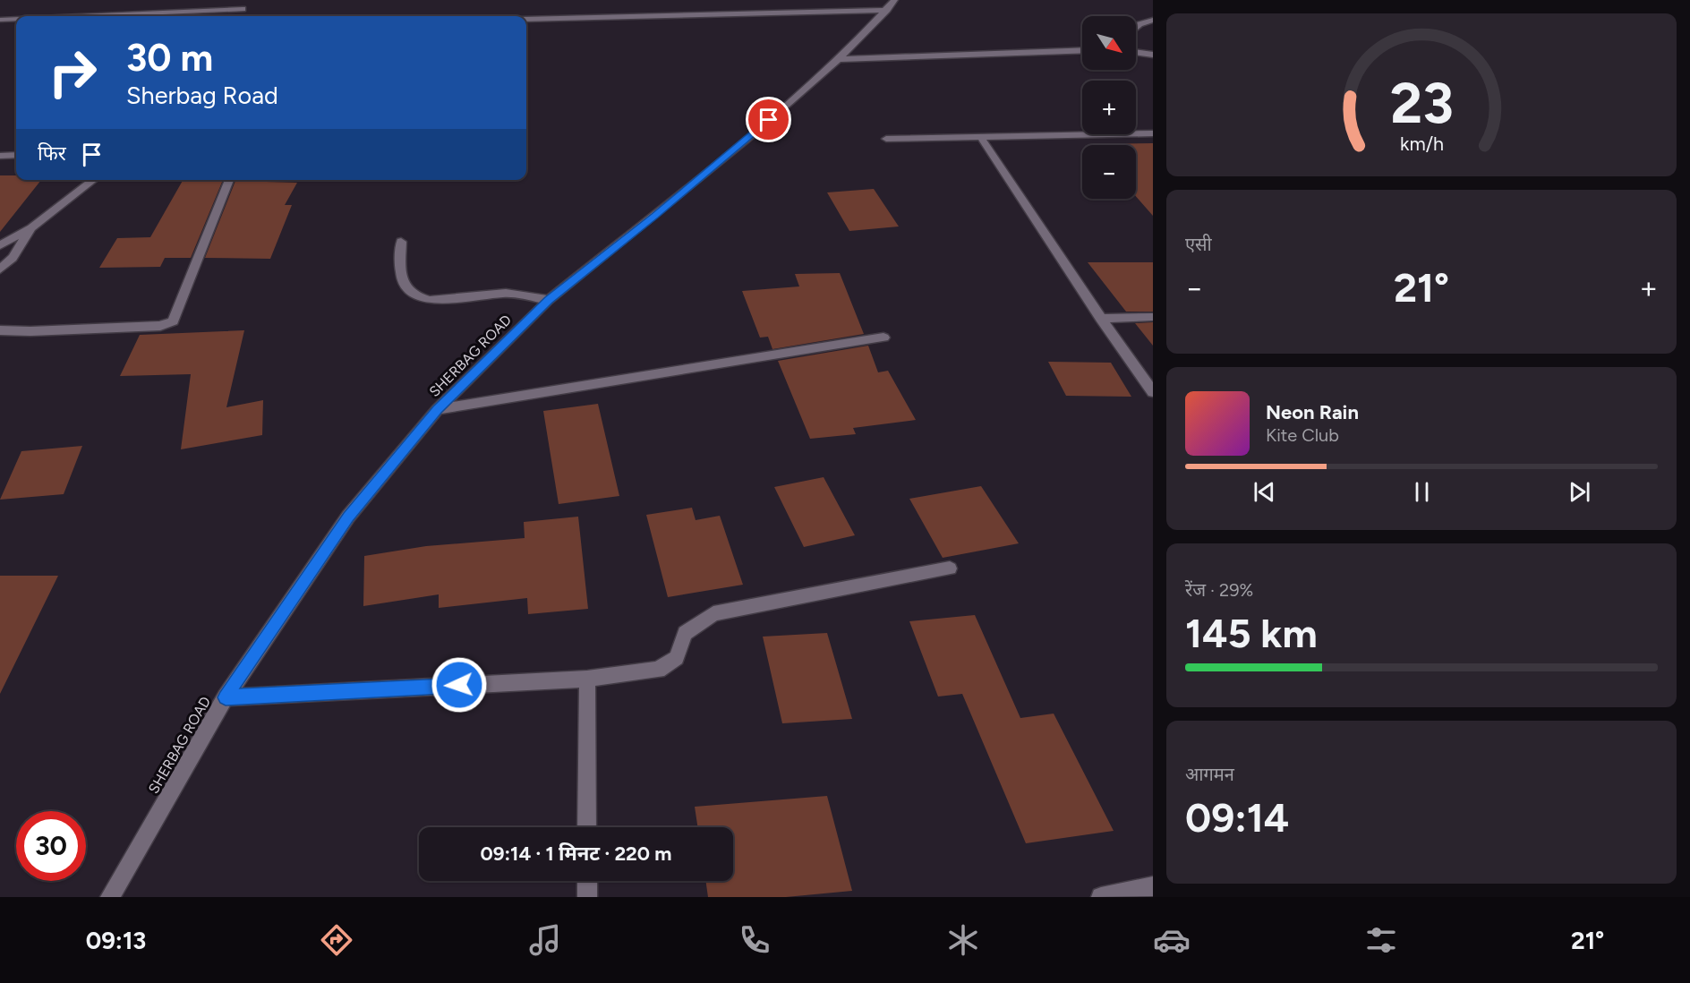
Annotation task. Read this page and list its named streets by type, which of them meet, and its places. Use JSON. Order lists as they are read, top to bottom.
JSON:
{
  "streets": {
    "street": ["SHERBAG ROAD"]
  },
  "north": "bottom right",
  "page": {
    "map_buttons": ["+", "−"],
    "turn": ["30 m", "Sherbag Road"],
    "then": "फिर",
    "tile": [
      "एसी",
      ["रेंज · 29%", "145 km"],
      ["आगमन", "09:14"]
    ],
    "heat": ["−", "21°", "+"],
    "song": ["Neon Rain", "Kite Club"],
    "limit": "30",
    "trip": "09:14 · 1 मिनट · 220 m",
    "tabs": ["09:13", "21°"],
    "gauge": ["23", "km/h"]
  }
}
